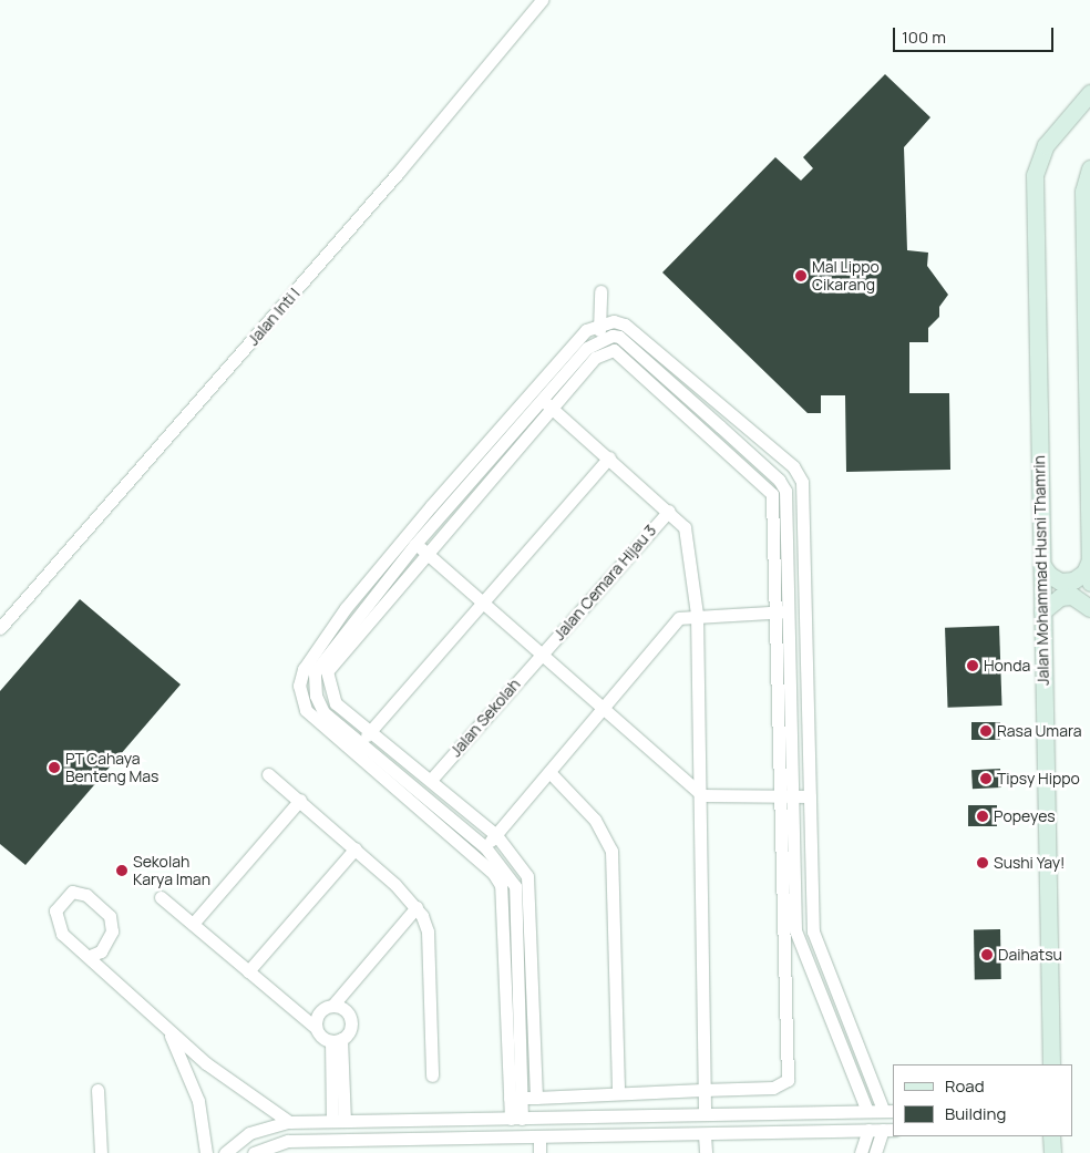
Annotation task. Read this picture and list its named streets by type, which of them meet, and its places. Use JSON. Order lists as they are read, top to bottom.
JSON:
{
  "streets": {
    "street": [
      "Jalan Inti I",
      "Jalan Mohammad Husni Thamrin",
      "Jalan Cemara Hijau 3",
      "Jalan Sekolah"
    ]
  },
  "crossings": [
    ["Jalan Cemara Hijau 3", "Jalan Sekolah"]
  ],
  "places": [
    "Mal Lippo Cikarang",
    "Honda",
    "Rasa Umara",
    "PT Cahaya Benteng Mas",
    "Tipsy Hippo",
    "Popeyes",
    "Sushi Yay!",
    "Sekolah Karya Iman",
    "Daihatsu"
  ],
  "legend": ["Road", "Building"],
  "scale_bar": "100 m"
}
